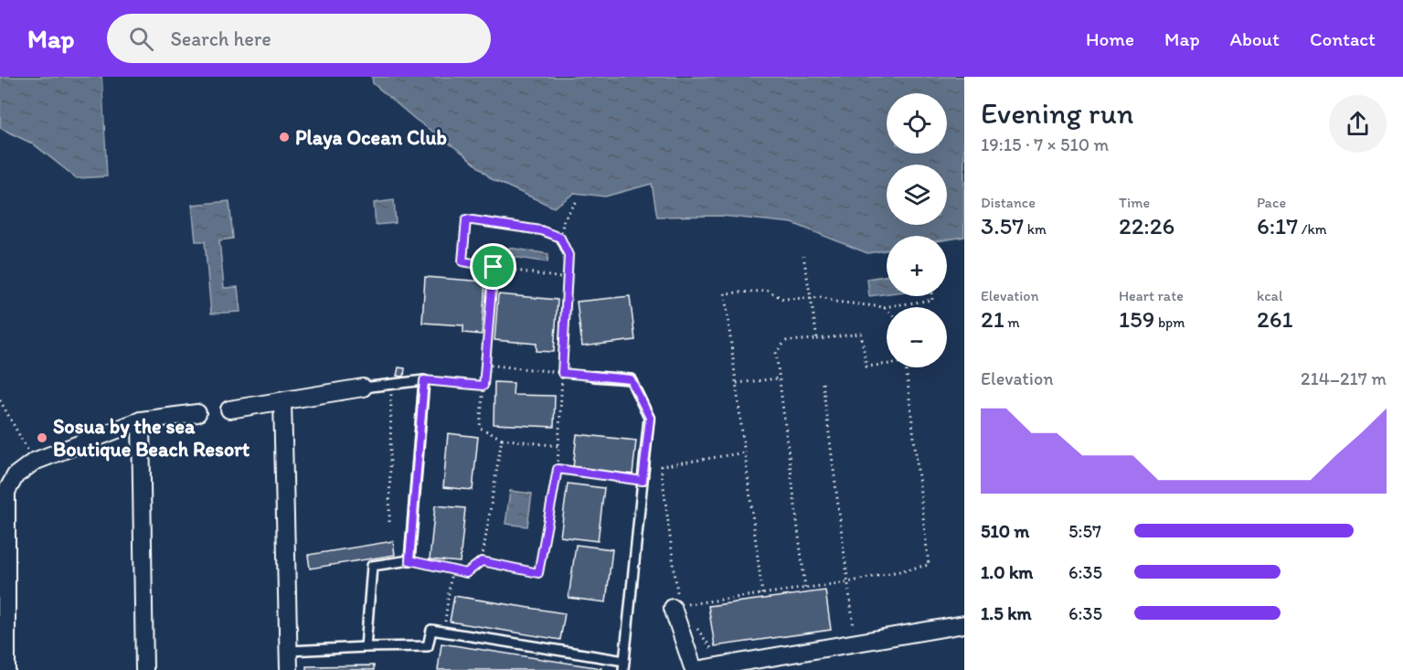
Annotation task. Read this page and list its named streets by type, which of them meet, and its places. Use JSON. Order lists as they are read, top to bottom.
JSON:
{
  "places": ["Playa Ocean Club", "Sosua by the sea Boutique Beach Resort"],
  "page": {
    "header": "Map",
    "search": "Search here",
    "nav": [
      "Home",
      "Map",
      "About",
      "Contact"
    ],
    "heading": ["Evening run", "19:15 · 7 × 510 m"],
    "map_buttons": ["+", "−"],
    "stats": [
      ["Distance", "3.57 km"],
      ["Time", "22:26"],
      ["Pace", "6:17 /km"],
      ["Elevation", "21 m"],
      ["Heart rate", "159 bpm"],
      ["kcal", "261"]
    ],
    "chart": ["Elevation", "214–217 m"],
    "list": [
      {
        "name": "510 m",
        "note": "5:57"
      },
      {
        "name": "1.0 km",
        "note": "6:35"
      },
      {
        "name": "1.5 km",
        "note": "6:35"
      }
    ]
  }
}
